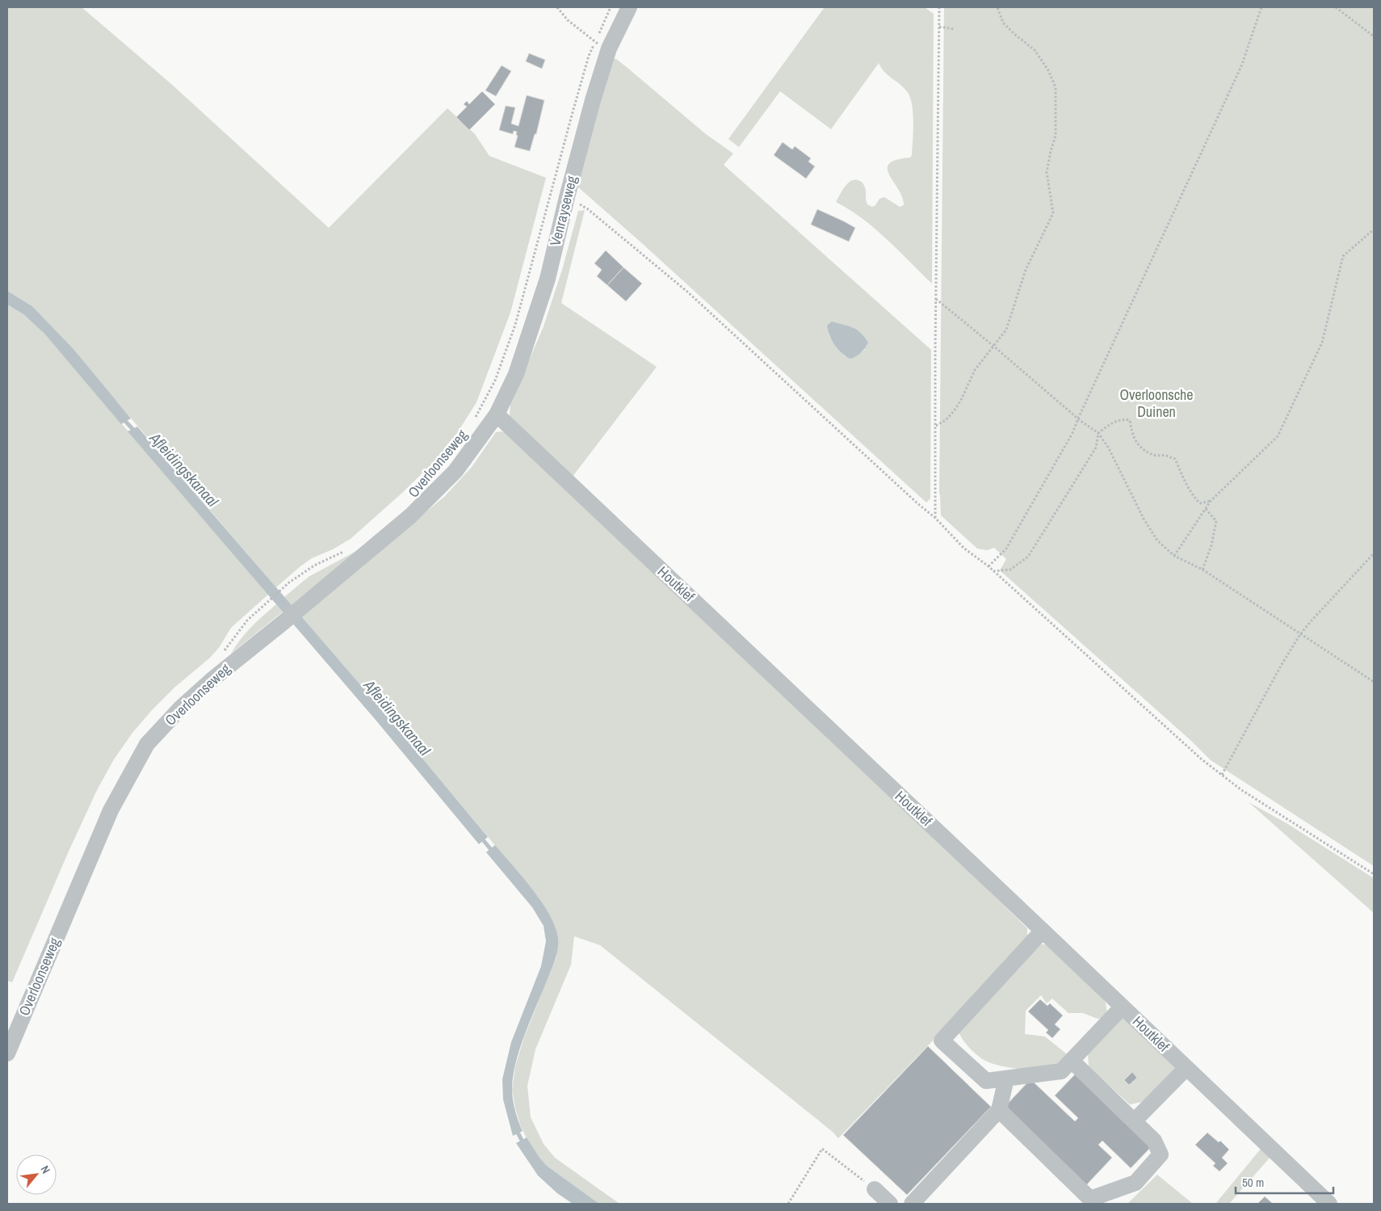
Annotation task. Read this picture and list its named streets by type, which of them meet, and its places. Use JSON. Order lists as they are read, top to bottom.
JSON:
{
  "streets": {
    "street": ["Venrayseweg", "Overloonseweg", "Houtklef"]
  },
  "crossings": [
    ["Venrayseweg", "Overloonseweg"],
    ["Venrayseweg", "Houtklef"],
    ["Overloonseweg", "Houtklef"]
  ],
  "water": ["Afleidingskanaal"],
  "parks": ["Overloonsche Duinen"],
  "scale_bar": "50 m",
  "north": "top right"
}
